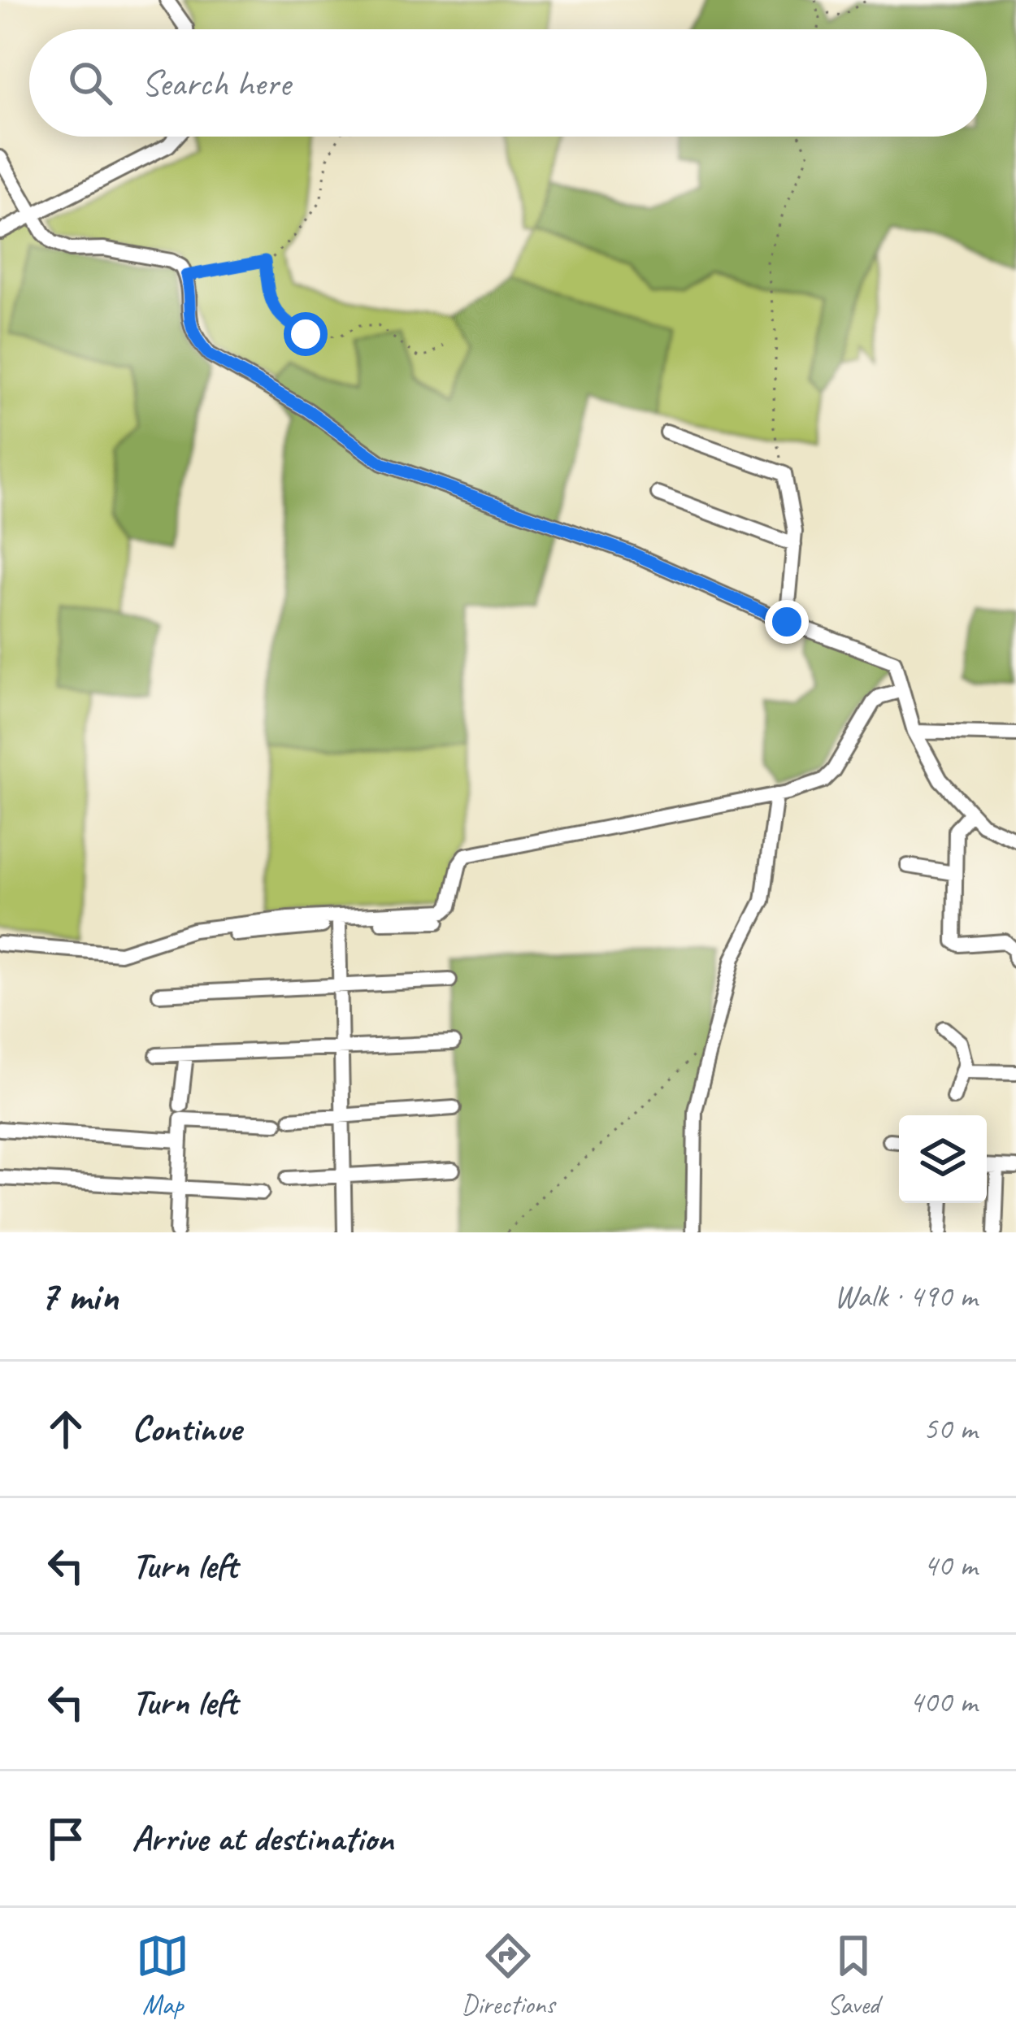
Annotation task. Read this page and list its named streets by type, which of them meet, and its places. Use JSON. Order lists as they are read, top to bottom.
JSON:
{
  "page": {
    "search": "Search here",
    "heading": ["7 min", "Walk · 490 m"],
    "list": [
      ["Continue", "50 m"],
      ["Turn left", "40 m"],
      ["Turn left", "400 m"],
      "Arrive at destination"
    ],
    "nav": ["Map", "Directions", "Saved"]
  }
}
